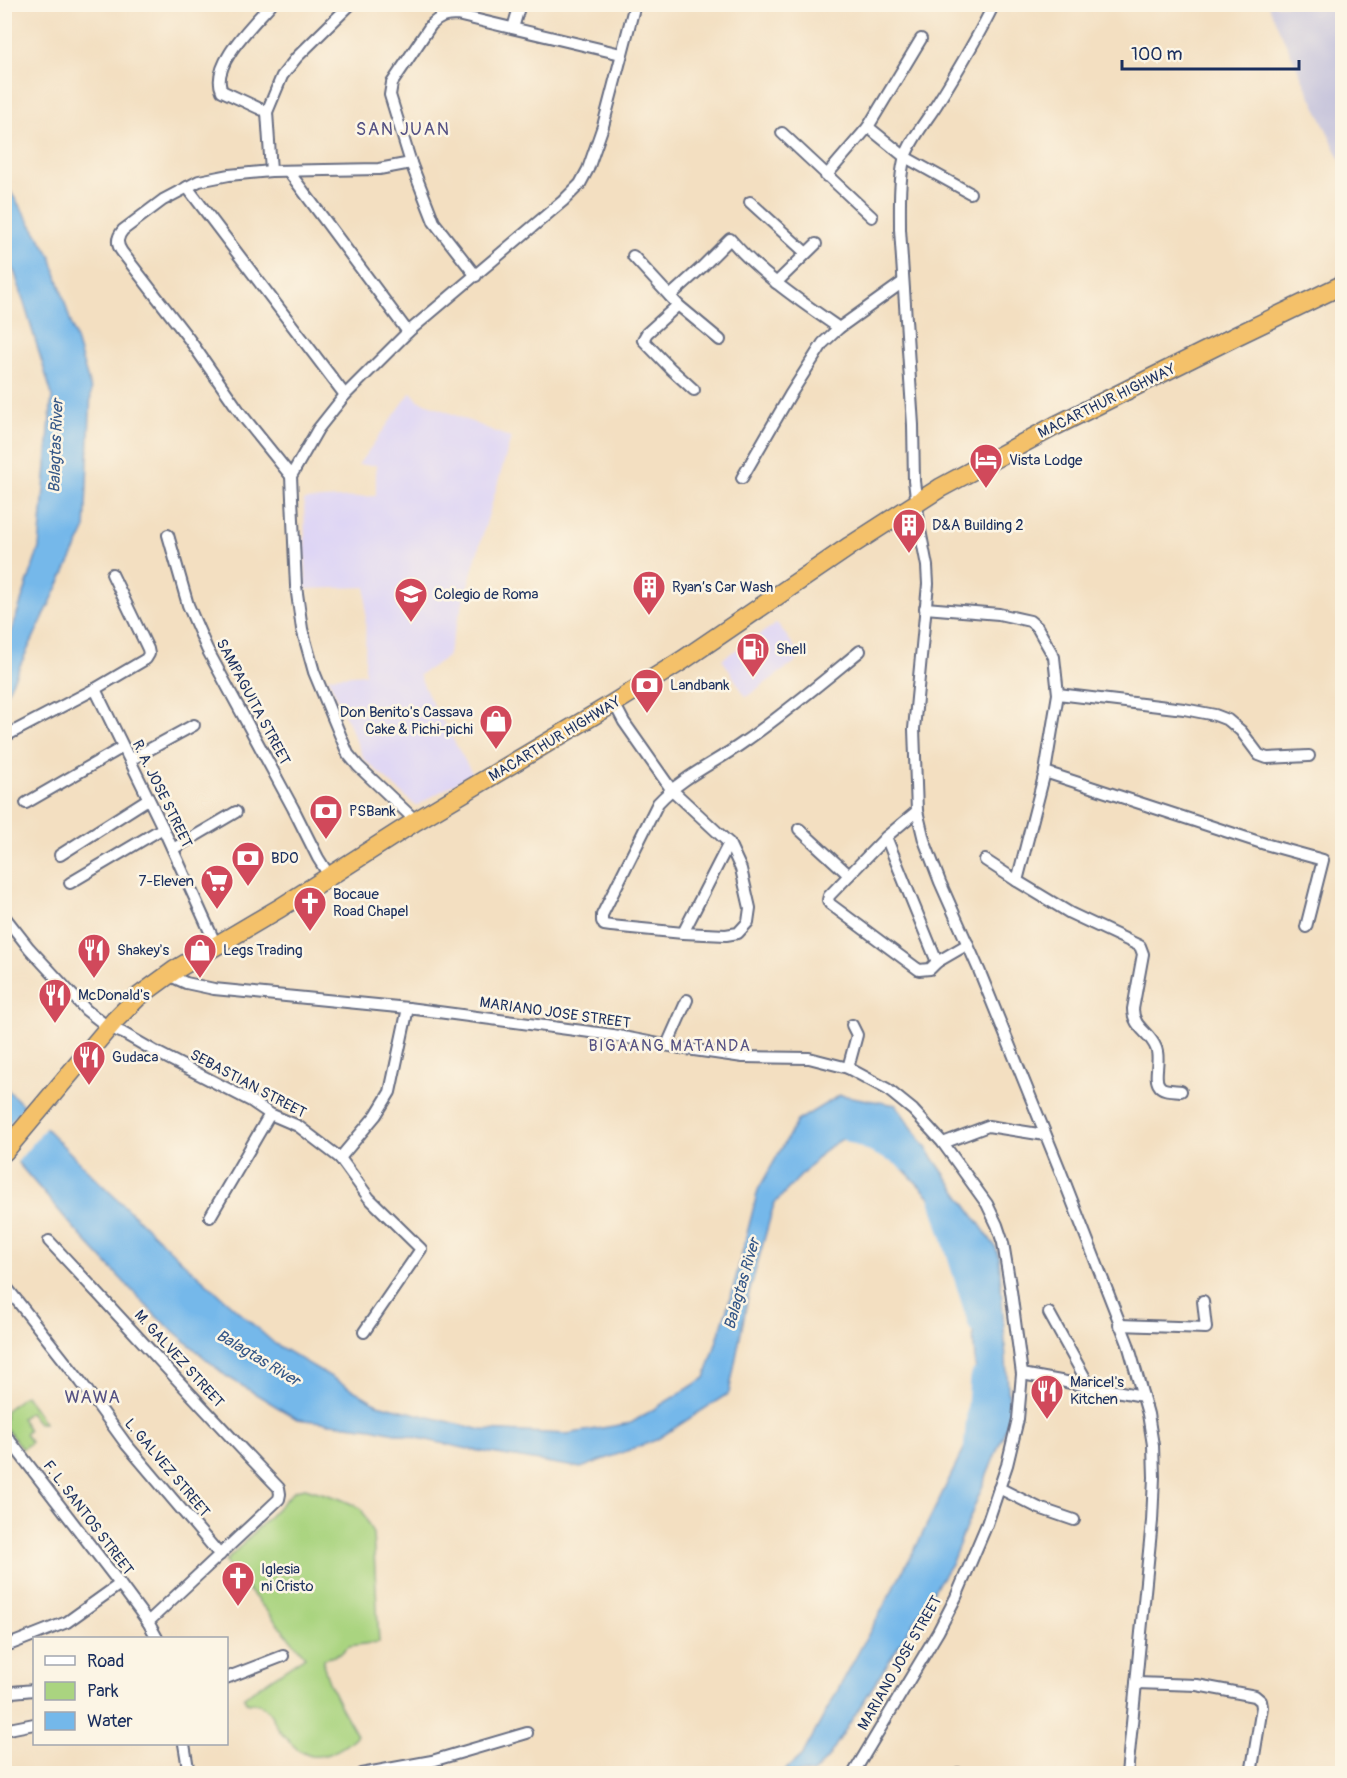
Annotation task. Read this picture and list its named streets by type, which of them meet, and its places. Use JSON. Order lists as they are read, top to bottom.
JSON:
{
  "streets": {
    "highway": ["MACARTHUR HIGHWAY"],
    "street": [
      "SAMPAGUITA STREET",
      "R. A. JOSE STREET",
      "MARIANO JOSE STREET",
      "SEBASTIAN STREET",
      "M. GALVEZ STREET",
      "L. GALVEZ STREET",
      "F. L. SANTOS STREET"
    ]
  },
  "crossings": [
    ["MACARTHUR HIGHWAY", "SAMPAGUITA STREET"],
    ["MACARTHUR HIGHWAY", "R. A. JOSE STREET"],
    ["MACARTHUR HIGHWAY", "MARIANO JOSE STREET"],
    ["MACARTHUR HIGHWAY", "SEBASTIAN STREET"],
    ["M. GALVEZ STREET", "L. GALVEZ STREET"]
  ],
  "districts": ["SAN JUAN", "BIGAANG MATANDA", "WAWA"],
  "water": ["Balagtas River"],
  "places": {
    "hotel": ["Vista Lodge"],
    "building": ["D&A Building 2", "Ryan’s Car Wash"],
    "school or university": ["Colegio de Roma"],
    "fuel station": ["Shell"],
    "bank": ["Landbank", "PSBank", "BDO"],
    "shop": ["Don Benito's Cassava Cake & Pichi-pichi", "Legs Trading"],
    "supermarket": ["7-Eleven"],
    "church": ["Bocaue Road Chapel", "Iglesia ni Cristo"],
    "restaurant": [
      "Shakey's",
      "McDonald's",
      "Gudaca",
      "Maricel's Kitchen"
    ]
  },
  "legend": ["Road", "Park", "Water"],
  "scale_bar": "100 m"
}
